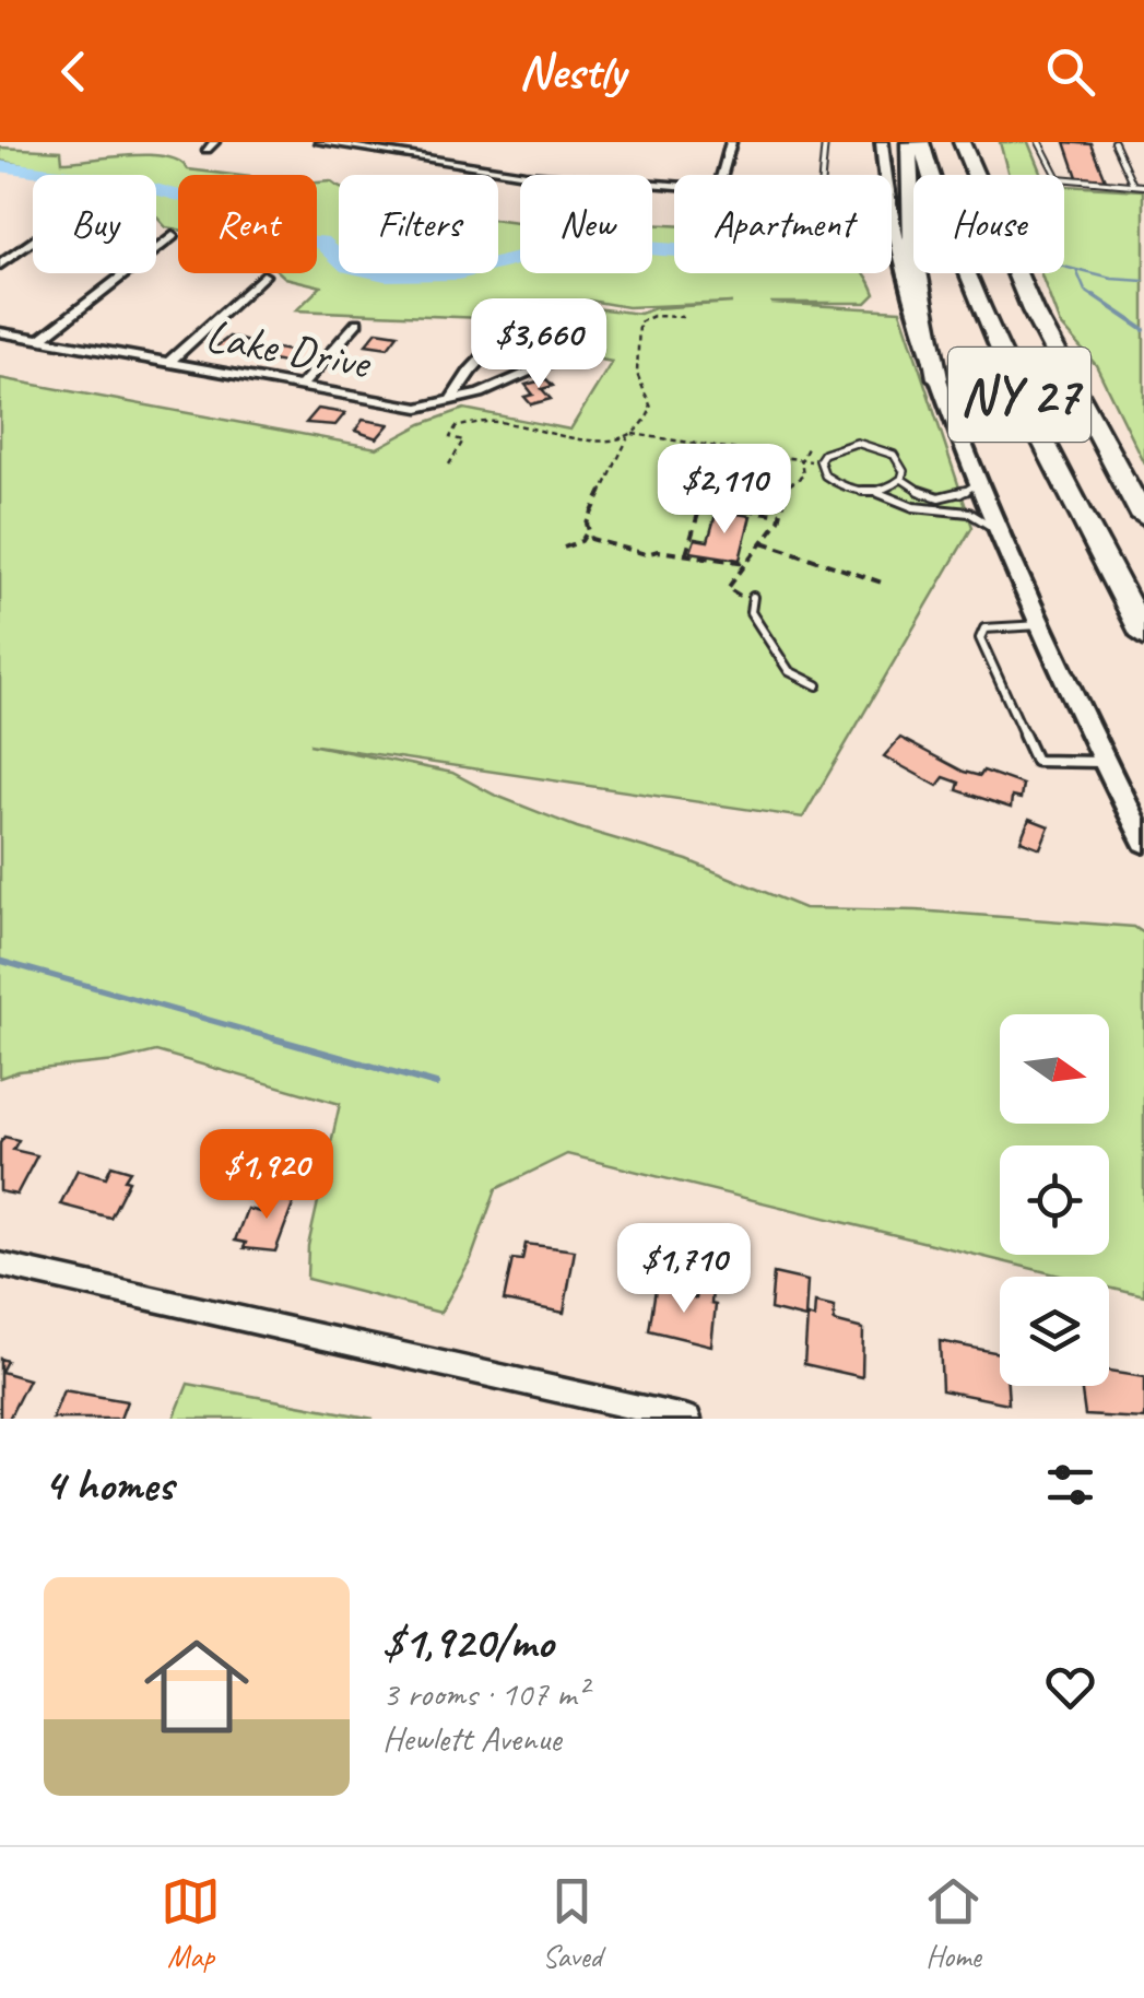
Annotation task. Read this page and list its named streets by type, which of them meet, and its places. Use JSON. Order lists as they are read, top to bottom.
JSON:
{
  "streets": {
    "highway": ["NY 27"],
    "street": ["Lake Drive"]
  },
  "north": "right",
  "page": {
    "header": "Nestly",
    "chip": [
      "Buy",
      "Rent",
      "Filters",
      "New",
      "Apartment",
      "House"
    ],
    "price": [
      "$3,660",
      "$2,110",
      "$1,920",
      "$1,710"
    ],
    "heading": "4 homes",
    "list": [
      {
        "name": "$1,920/mo",
        "note": "3 rooms · 107 m² · Hewlett Avenue"
      }
    ],
    "tabs": ["Map", "Saved", "Home"]
  }
}
